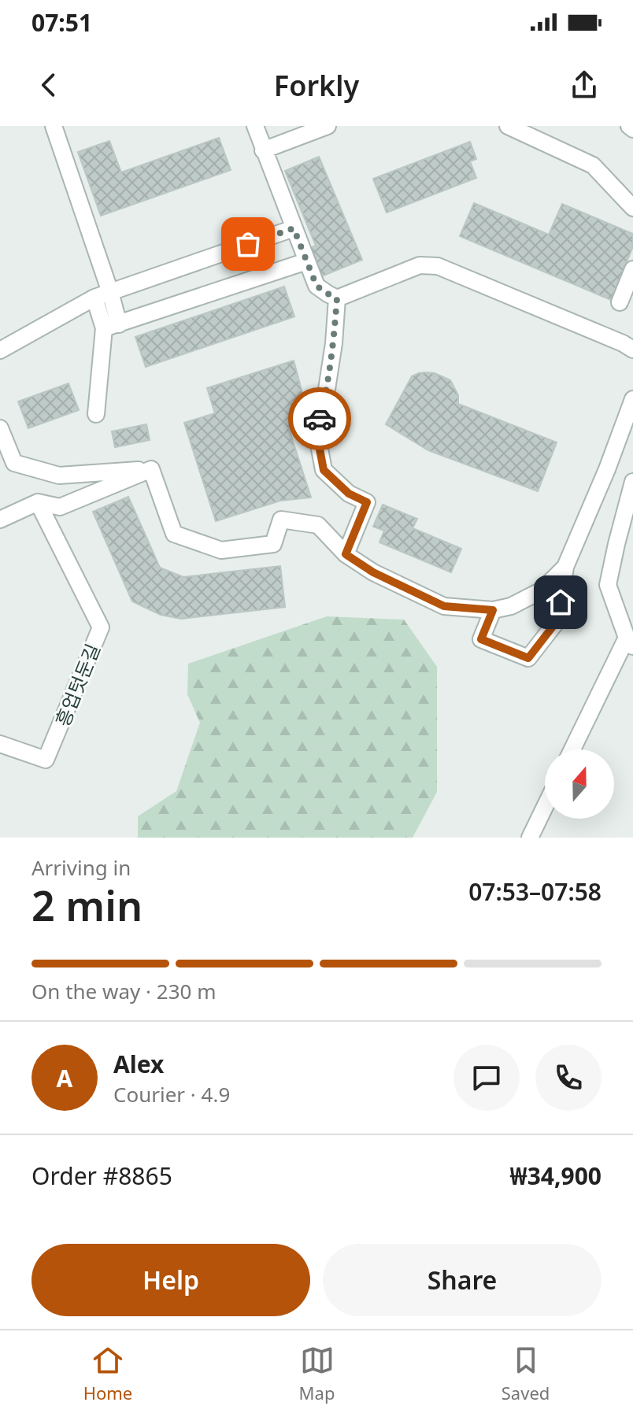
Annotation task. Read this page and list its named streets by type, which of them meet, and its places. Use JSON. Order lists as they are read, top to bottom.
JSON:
{
  "streets": {
    "street": ["흥업텃둔길"]
  },
  "north": "top",
  "page": {
    "status": "07:51",
    "header": "Forkly",
    "heading": ["2 min", "Arriving in", "07:53–07:58"],
    "panel": [
      "Alex",
      "Courier · 4.9",
      "Order #8865",
      "₩34,900"
    ],
    "bar": "On the way · 230 m",
    "round": "A",
    "buttons": ["Help", "Share"],
    "tabs": ["Home", "Map", "Saved"]
  }
}
